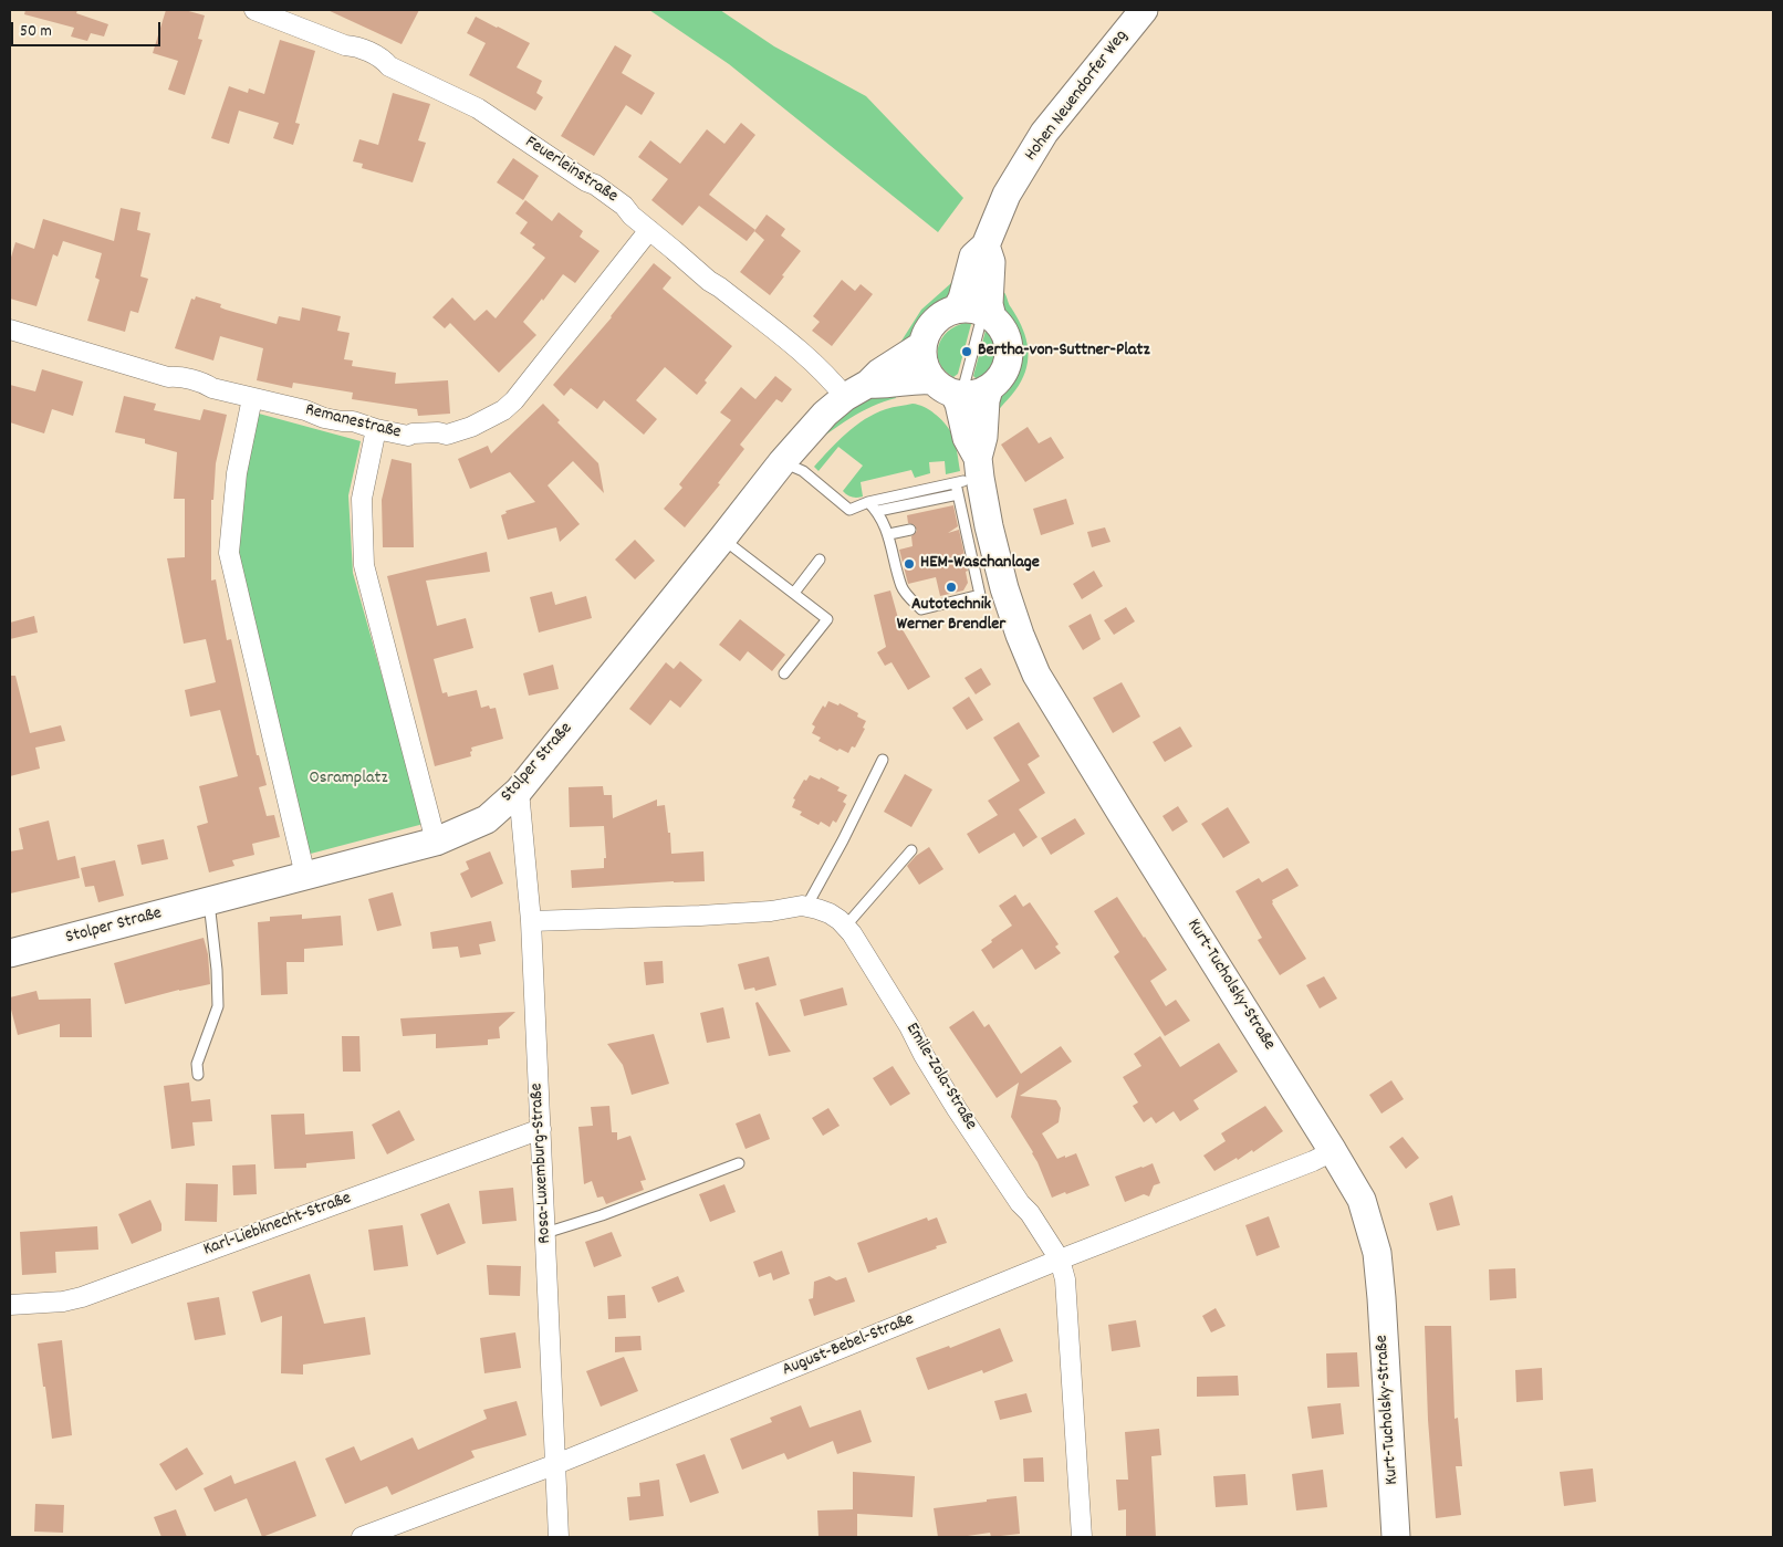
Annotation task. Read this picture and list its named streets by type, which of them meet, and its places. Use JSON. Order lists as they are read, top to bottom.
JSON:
{
  "streets": {
    "main road": ["Hohen Neuendorfer Weg", "Stolper Straße", "Kurt-Tucholsky-Straße"],
    "street": [
      "Feuerleinstraße",
      "Remanestraße",
      "Emile-Zola-Straße",
      "Rosa-Luxemburg-Straße",
      "Karl-Liebknecht-Straße",
      "August-Bebel-Straße"
    ]
  },
  "crossings": [
    ["Feuerleinstraße", "Remanestraße"],
    ["Feuerleinstraße", "Stolper Straße"],
    ["Stolper Straße", "Rosa-Luxemburg-Straße"],
    ["Kurt-Tucholsky-Straße", "August-Bebel-Straße"],
    ["Emile-Zola-Straße", "Rosa-Luxemburg-Straße"],
    ["Emile-Zola-Straße", "August-Bebel-Straße"],
    ["Rosa-Luxemburg-Straße", "Karl-Liebknecht-Straße"],
    ["Rosa-Luxemburg-Straße", "August-Bebel-Straße"]
  ],
  "parks": ["Osramplatz"],
  "places": ["Bertha-von-Suttner-Platz", "HEM-Waschanlage", "Autotechnik Werner Brendler"],
  "scale_bar": "50 m"
}
